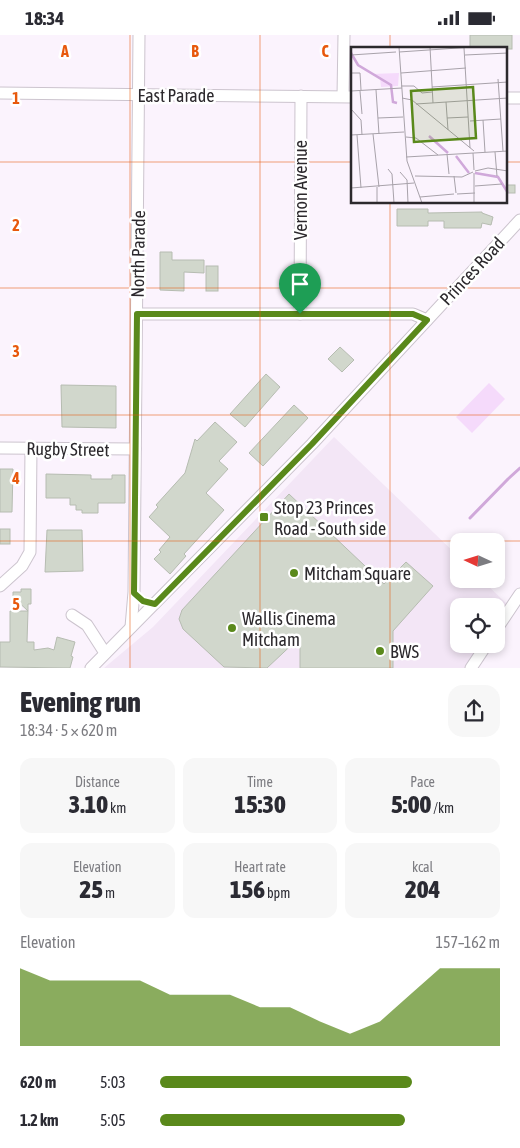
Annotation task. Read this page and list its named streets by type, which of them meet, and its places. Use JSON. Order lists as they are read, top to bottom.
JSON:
{
  "streets": {
    "street": [
      "East Parade",
      "Vernon Avenue",
      "North Parade",
      "Princes Road",
      "Rugby Street"
    ]
  },
  "crossings": [
    ["East Parade", "Vernon Avenue"],
    ["East Parade", "North Parade"],
    ["North Parade", "Princes Road"],
    ["North Parade", "Rugby Street"]
  ],
  "places": {
    "transit": ["Stop 23 Princes Road - South side"],
    "other": ["Mitcham Square", "Wallis Cinema Mitcham", "BWS"]
  },
  "north": "left",
  "page": {
    "status": "18:34",
    "heading": ["Evening run", "18:34 · 5 × 620 m"],
    "stats": [
      ["Distance", "3.10 km"],
      ["Time", "15:30"],
      ["Pace", "5:00 /km"],
      ["Elevation", "25 m"],
      ["Heart rate", "156 bpm"],
      ["kcal", "204"]
    ],
    "chart": ["Elevation", "157–162 m"],
    "list": [
      {
        "name": "620 m",
        "note": "5:03"
      },
      {
        "name": "1.2 km",
        "note": "5:05"
      }
    ]
  },
  "grid": {
    "columns": ["A", "B", "C"],
    "rows": [
      "1",
      "2",
      "3",
      "4",
      "5"
    ]
  }
}
